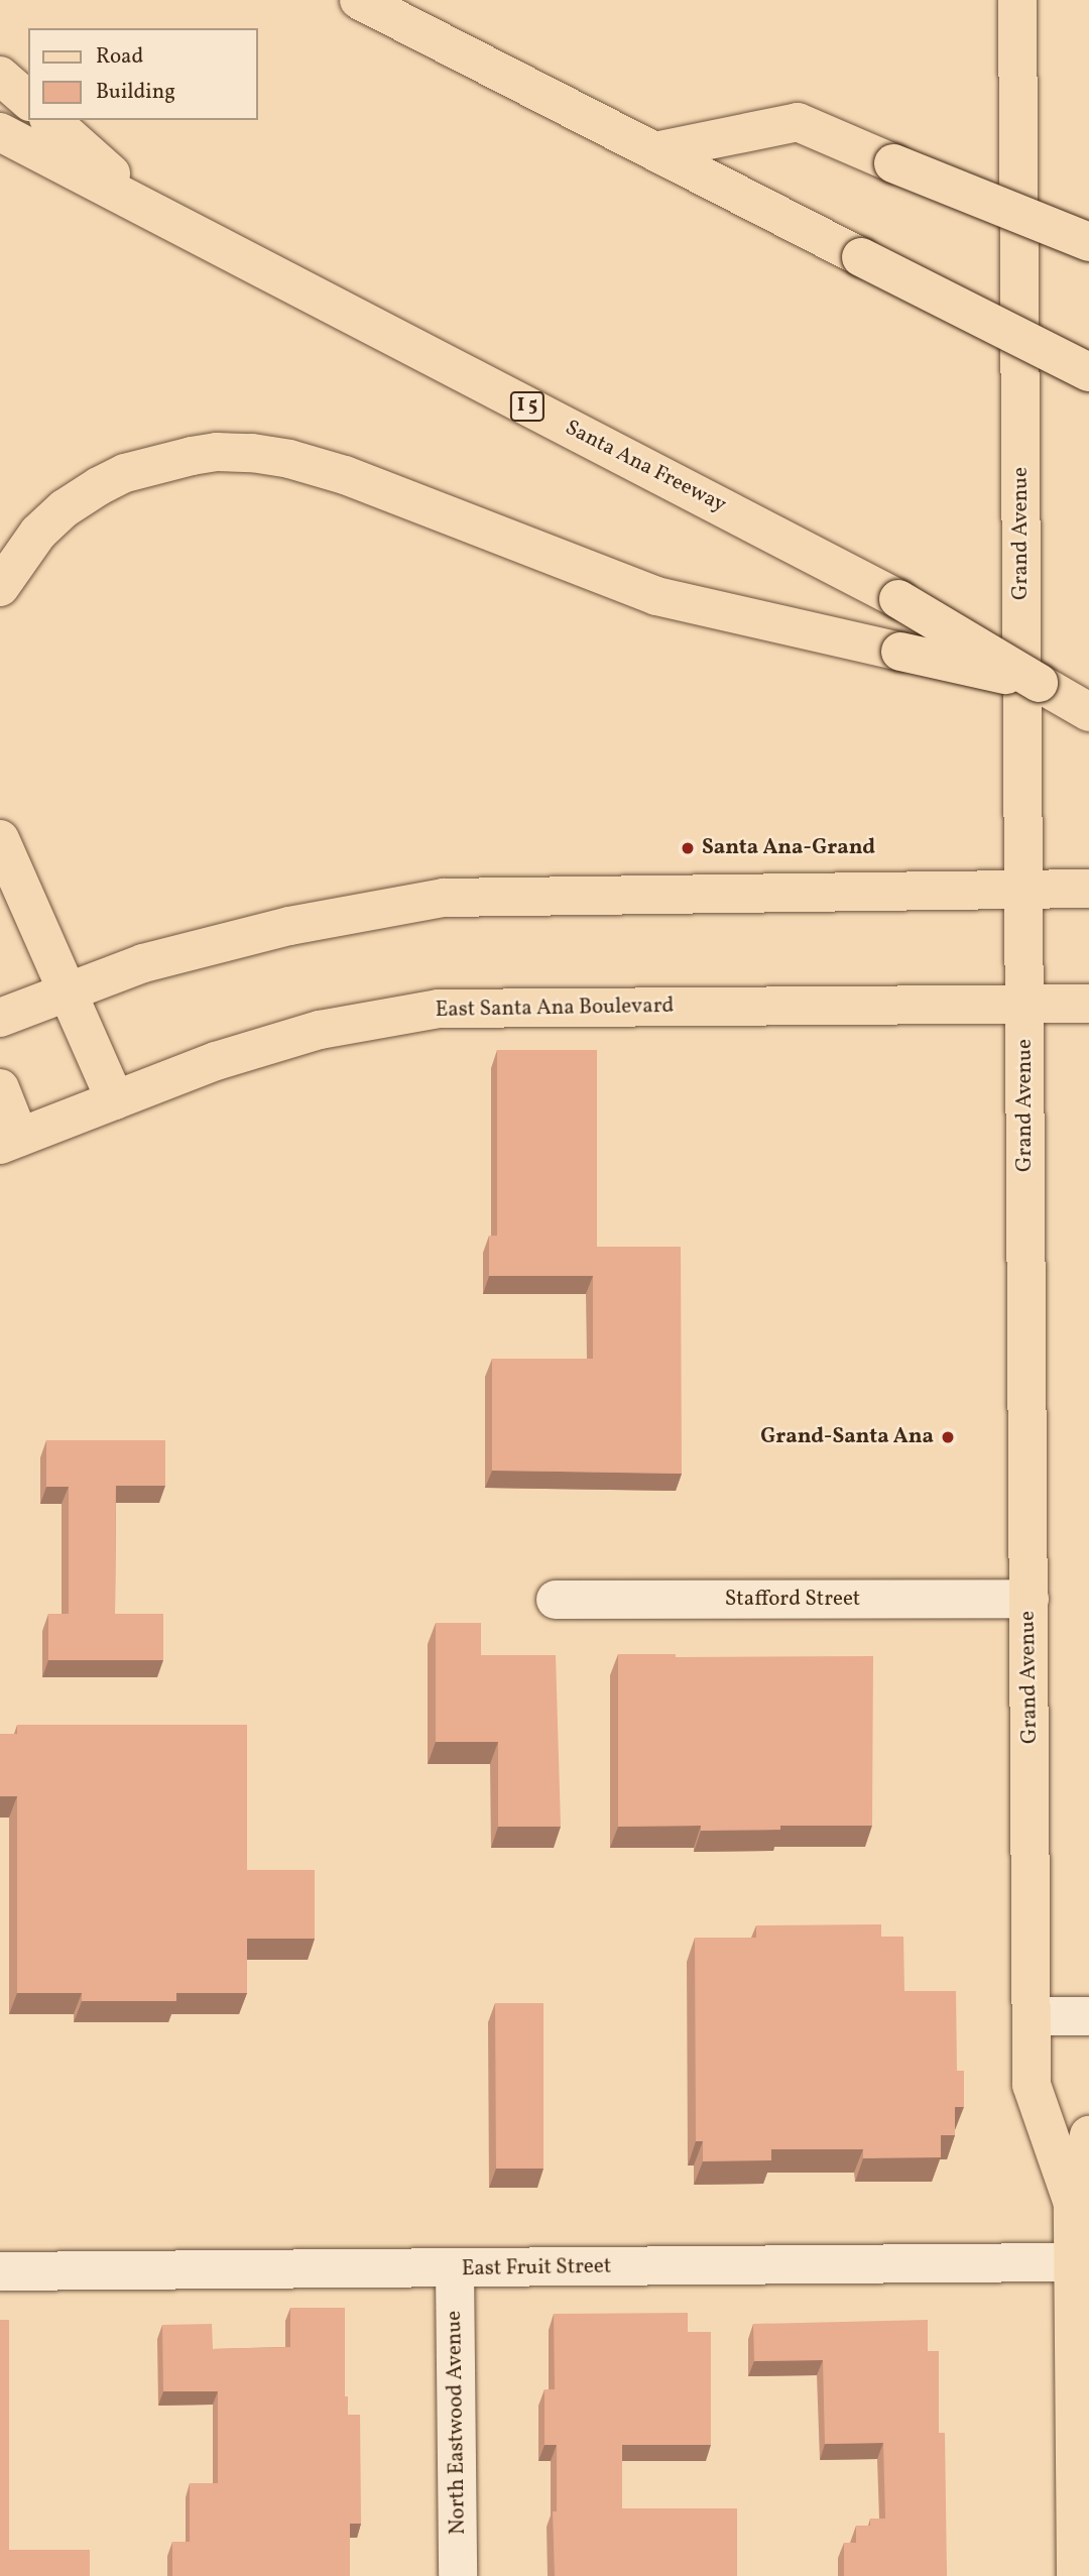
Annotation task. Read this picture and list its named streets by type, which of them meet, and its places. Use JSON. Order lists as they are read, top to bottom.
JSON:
{
  "streets": {
    "main road": [
      "I 5",
      "Santa Ana Freeway",
      "Grand Avenue",
      "East Santa Ana Boulevard"
    ],
    "street": ["Stafford Street", "East Fruit Street", "North Eastwood Avenue"]
  },
  "crossings": [
    ["Grand Avenue", "East Santa Ana Boulevard"],
    ["Grand Avenue", "Stafford Street"],
    ["Grand Avenue", "East Fruit Street"],
    ["East Fruit Street", "North Eastwood Avenue"]
  ],
  "places": ["Santa Ana-Grand", "Grand-Santa Ana"],
  "legend": ["Road", "Building"]
}
